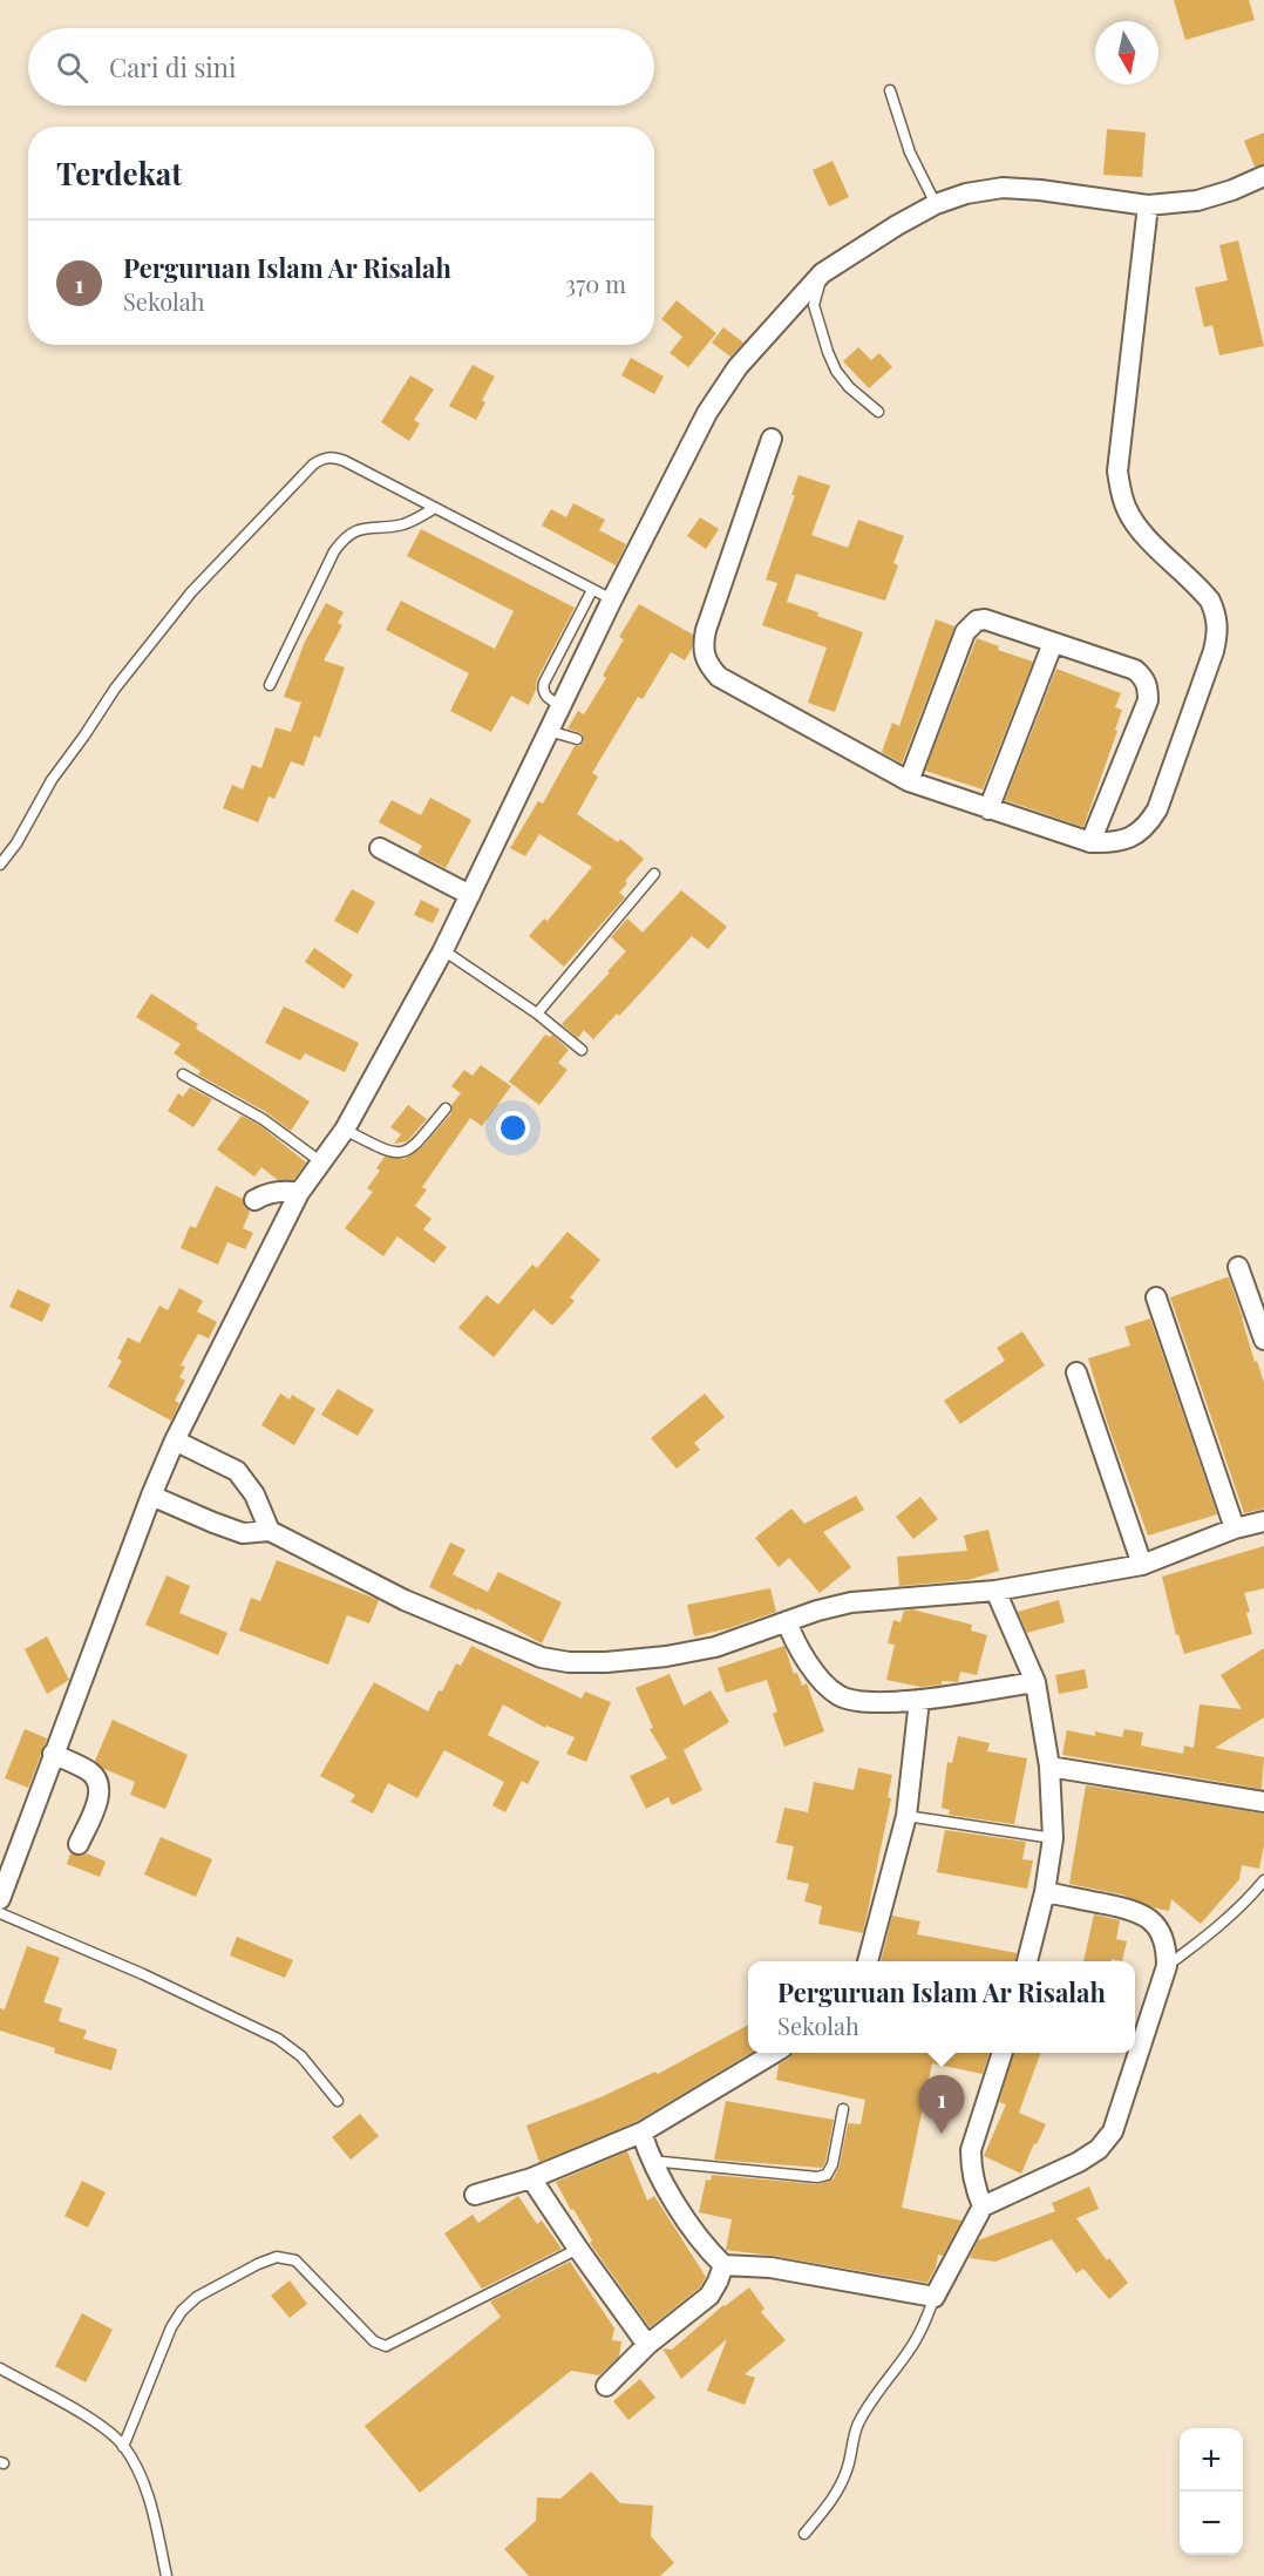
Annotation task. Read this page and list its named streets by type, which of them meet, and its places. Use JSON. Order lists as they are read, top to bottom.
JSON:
{
  "north": "bottom",
  "page": {
    "search": "Cari di sini",
    "heading": "Terdekat",
    "list": [
      {
        "mark": "1",
        "name": "Perguruan Islam Ar Risalah",
        "note": "Sekolah",
        "value": "370 m"
      }
    ],
    "popup": ["Perguruan Islam Ar Risalah", "Sekolah"],
    "pins": "1",
    "map_buttons": ["+", "−"]
  }
}
